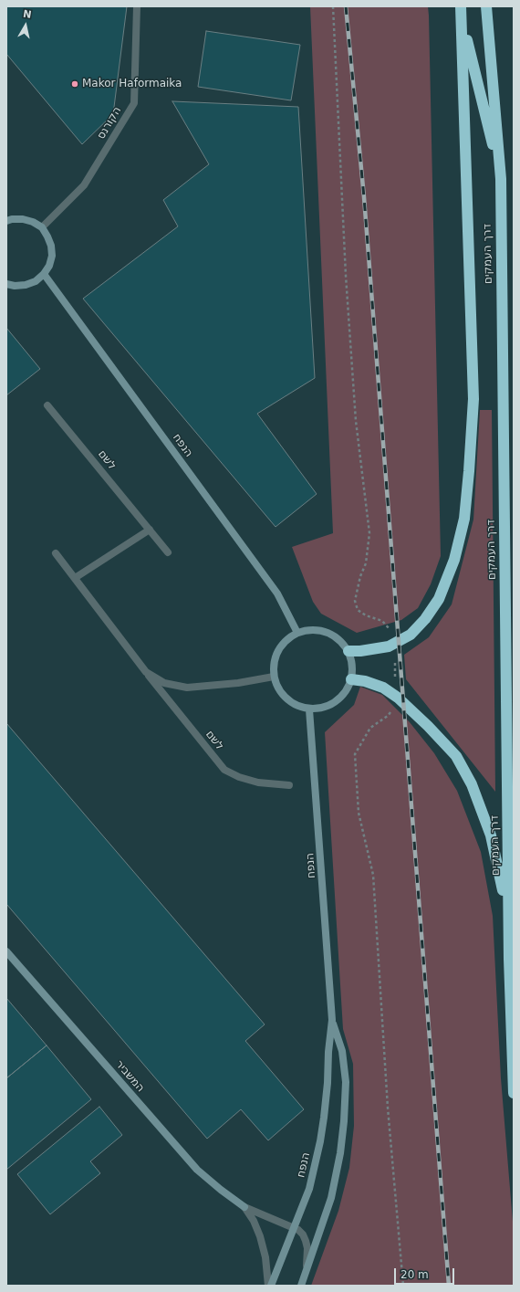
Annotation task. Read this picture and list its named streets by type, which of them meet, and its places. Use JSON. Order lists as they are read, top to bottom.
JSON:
{
  "streets": {
    "highway": ["דרך העמקים"],
    "street": [
      "הקורנס",
      "הנפח",
      "לשם",
      "המשביר"
    ]
  },
  "crossings": [
    ["הנפח", "לשם"],
    ["הנפח", "המשביר"]
  ],
  "places": ["Makor Haformaika"],
  "scale_bar": "20 m",
  "north": "top"
}
